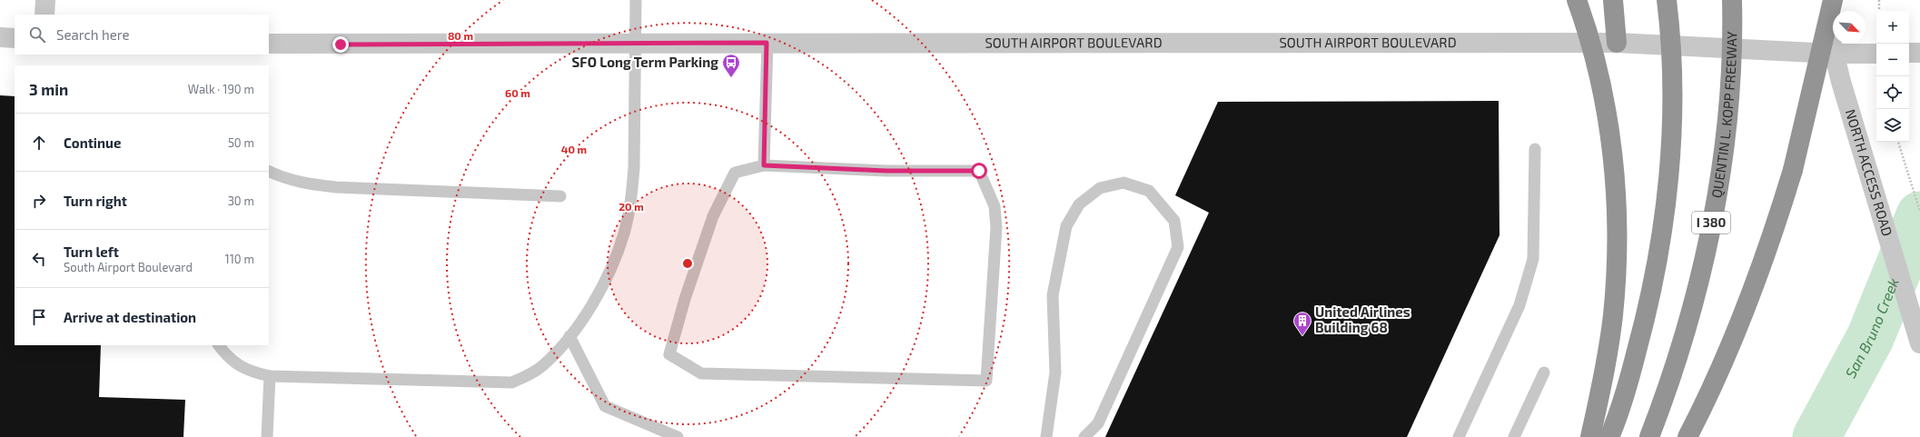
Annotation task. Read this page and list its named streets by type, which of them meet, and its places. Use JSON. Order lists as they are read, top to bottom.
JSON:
{
  "streets": {
    "highway": ["QUENTIN L. KOPP FREEWAY", "I 380"],
    "street": ["SOUTH AIRPORT BOULEVARD", "NORTH ACCESS ROAD"]
  },
  "crossings": [
    ["SOUTH AIRPORT BOULEVARD", "NORTH ACCESS ROAD"]
  ],
  "water": ["San Bruno Creek"],
  "places": {
    "bus stop": ["SFO Long Term Parking"],
    "building": ["United Airlines Building 68"]
  },
  "north": "bottom right",
  "page": {
    "map_buttons": ["+", "−"],
    "search": "Search here",
    "heading": ["3 min", "Walk · 190 m"],
    "list": [
      ["Continue", "50 m"],
      ["Turn right", "30 m"],
      ["Turn left", "South Airport Boulevard", "110 m"],
      "Arrive at destination"
    ]
  },
  "rings": [
    "80 m",
    "60 m",
    "40 m",
    "20 m"
  ]
}
